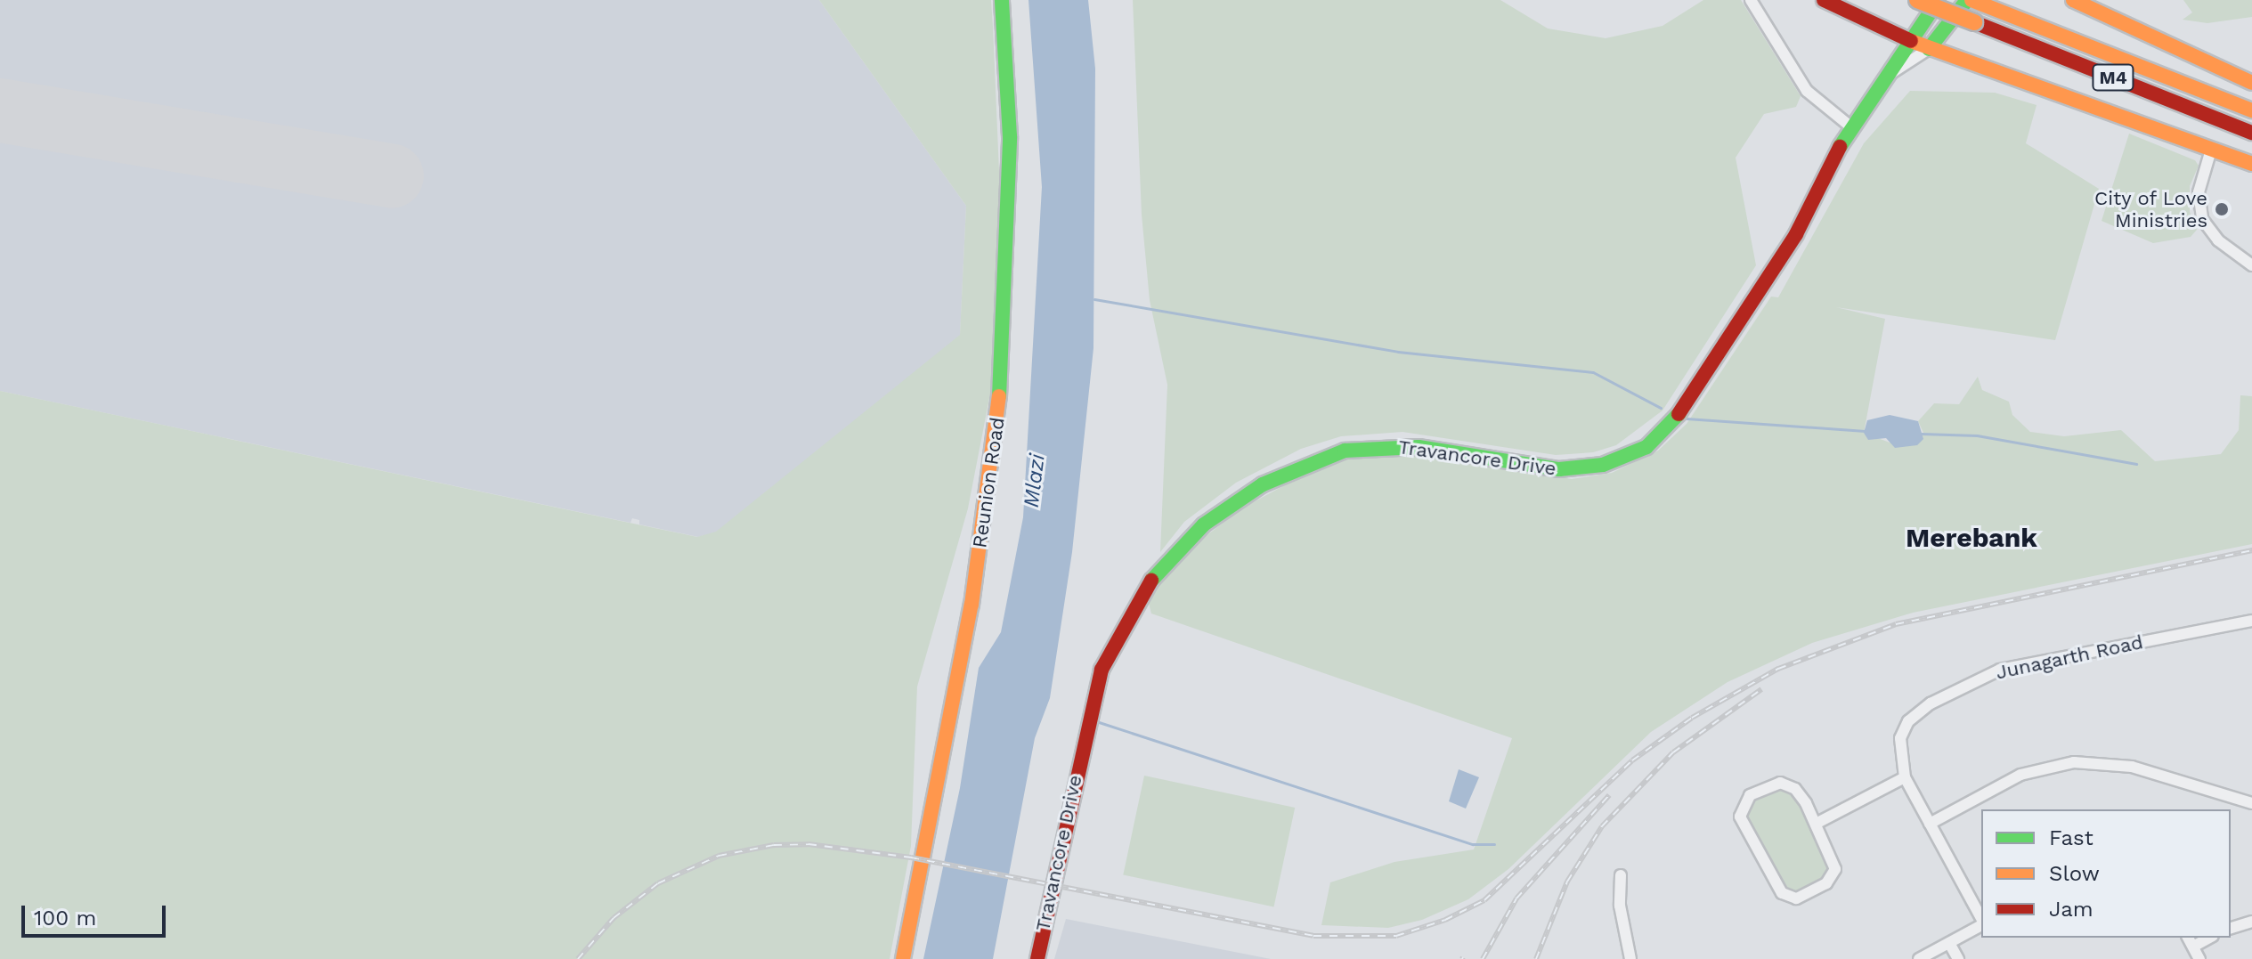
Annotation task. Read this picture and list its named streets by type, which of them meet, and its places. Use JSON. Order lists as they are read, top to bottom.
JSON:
{
  "streets": {
    "main road": ["M4", "Travancore Drive", "Reunion Road"],
    "street": ["Junagarth Road"]
  },
  "districts": ["Merebank"],
  "water": ["Mlazi"],
  "places": ["City of Love Ministries"],
  "legend": ["Fast", "Slow", "Jam"],
  "scale_bar": "100 m"
}
